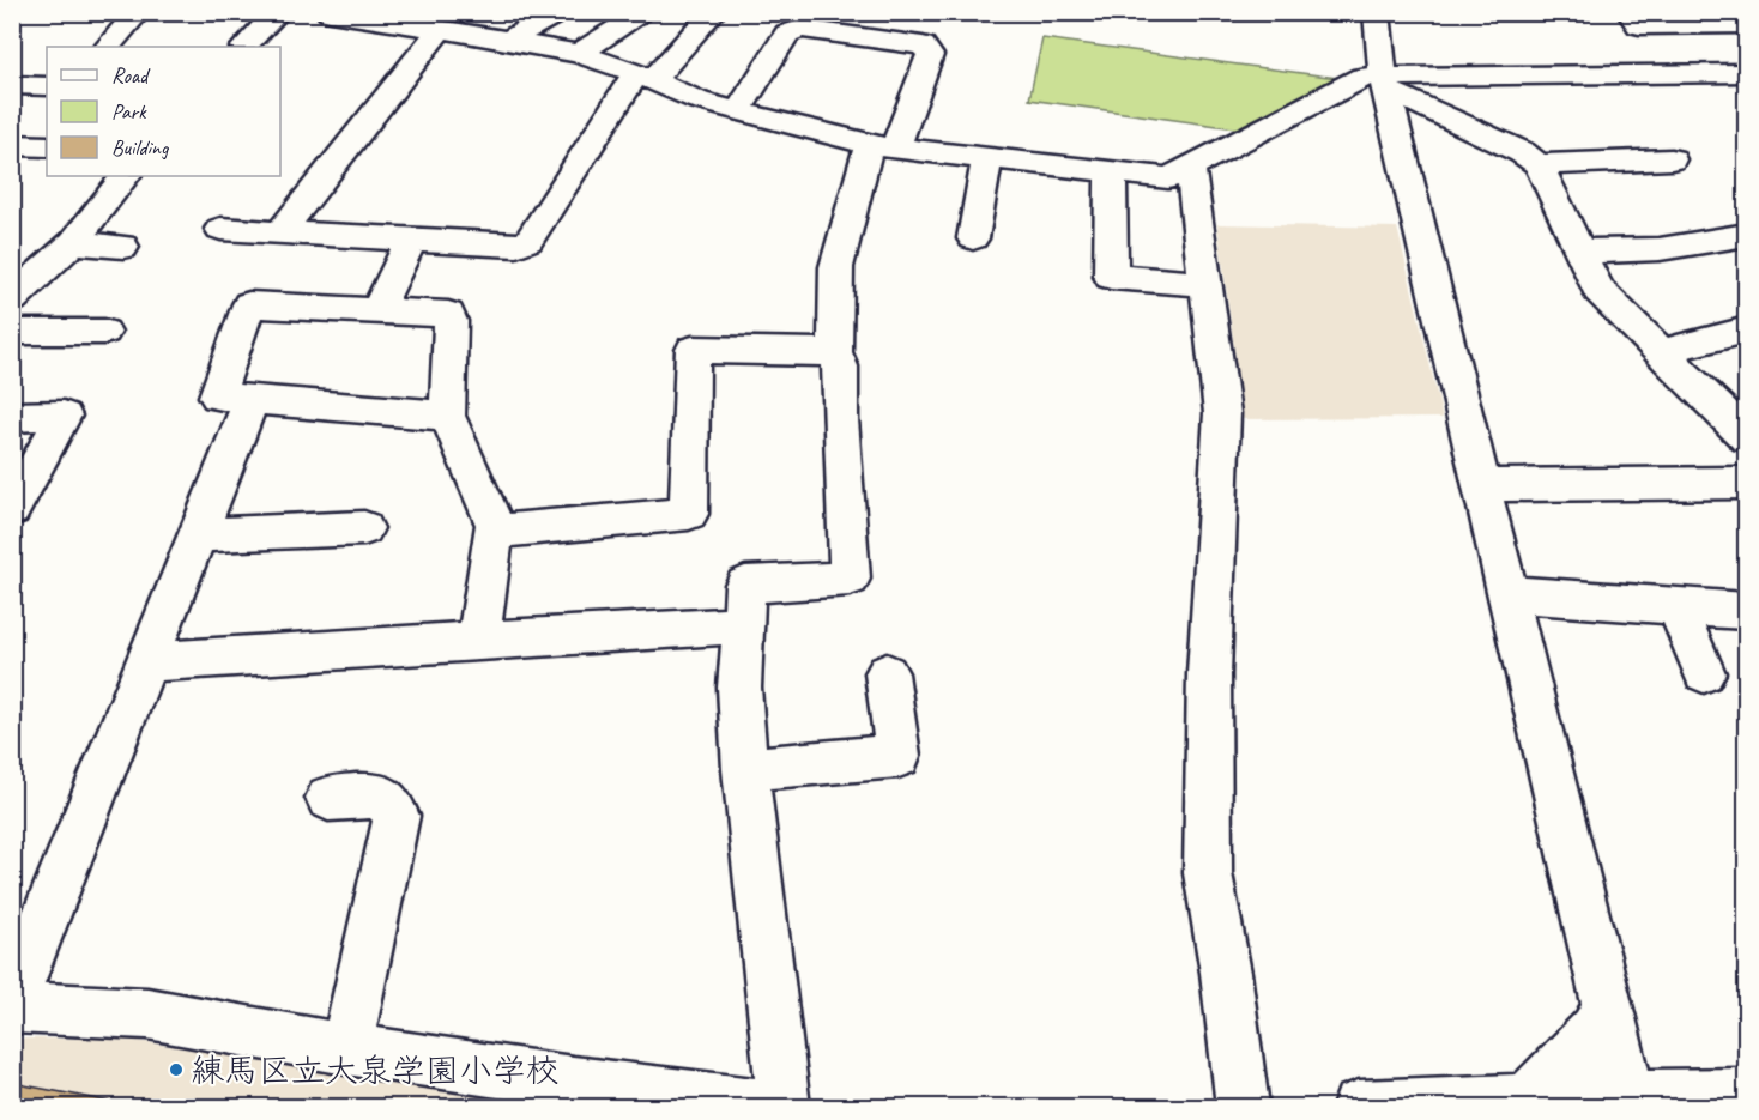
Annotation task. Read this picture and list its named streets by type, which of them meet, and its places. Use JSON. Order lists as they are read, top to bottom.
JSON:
{
  "places": ["練馬区立大泉学園小学校"],
  "legend": ["Road", "Park", "Building"]
}
